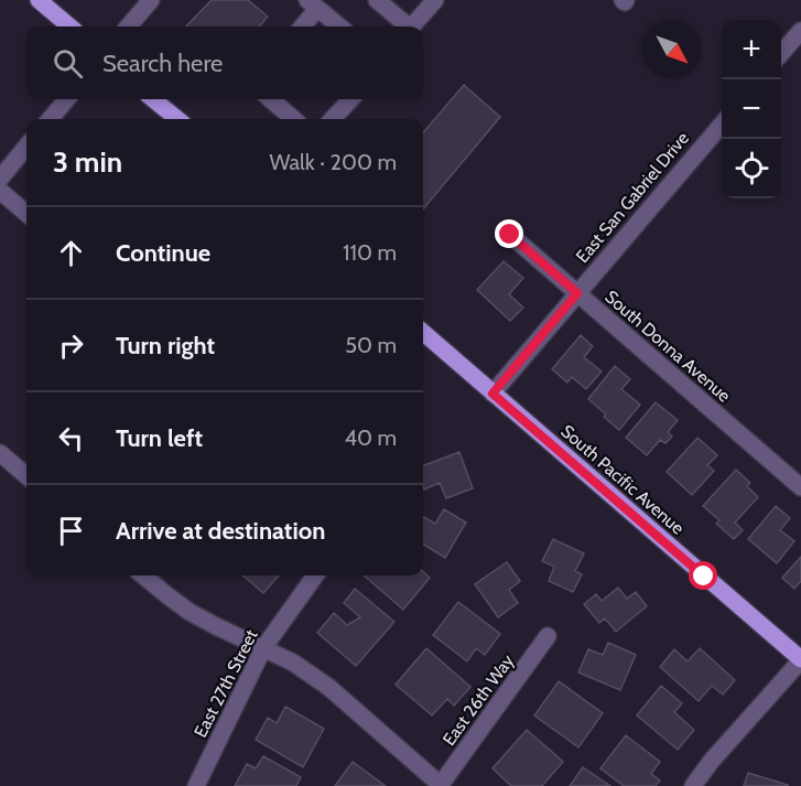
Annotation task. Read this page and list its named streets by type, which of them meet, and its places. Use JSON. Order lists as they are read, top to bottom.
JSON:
{
  "streets": {
    "main road": ["South Pacific Avenue"],
    "street": [
      "East San Gabriel Drive",
      "South Donna Avenue",
      "East 27th Street",
      "East 26th Way"
    ]
  },
  "crossings": [
    ["East San Gabriel Drive", "South Donna Avenue"],
    ["East San Gabriel Drive", "South Pacific Avenue"]
  ],
  "north": "bottom right",
  "page": {
    "map_buttons": ["+", "−"],
    "search": "Search here",
    "heading": ["3 min", "Walk · 200 m"],
    "list": [
      ["Continue", "110 m"],
      ["Turn right", "50 m"],
      ["Turn left", "40 m"],
      "Arrive at destination"
    ]
  }
}
